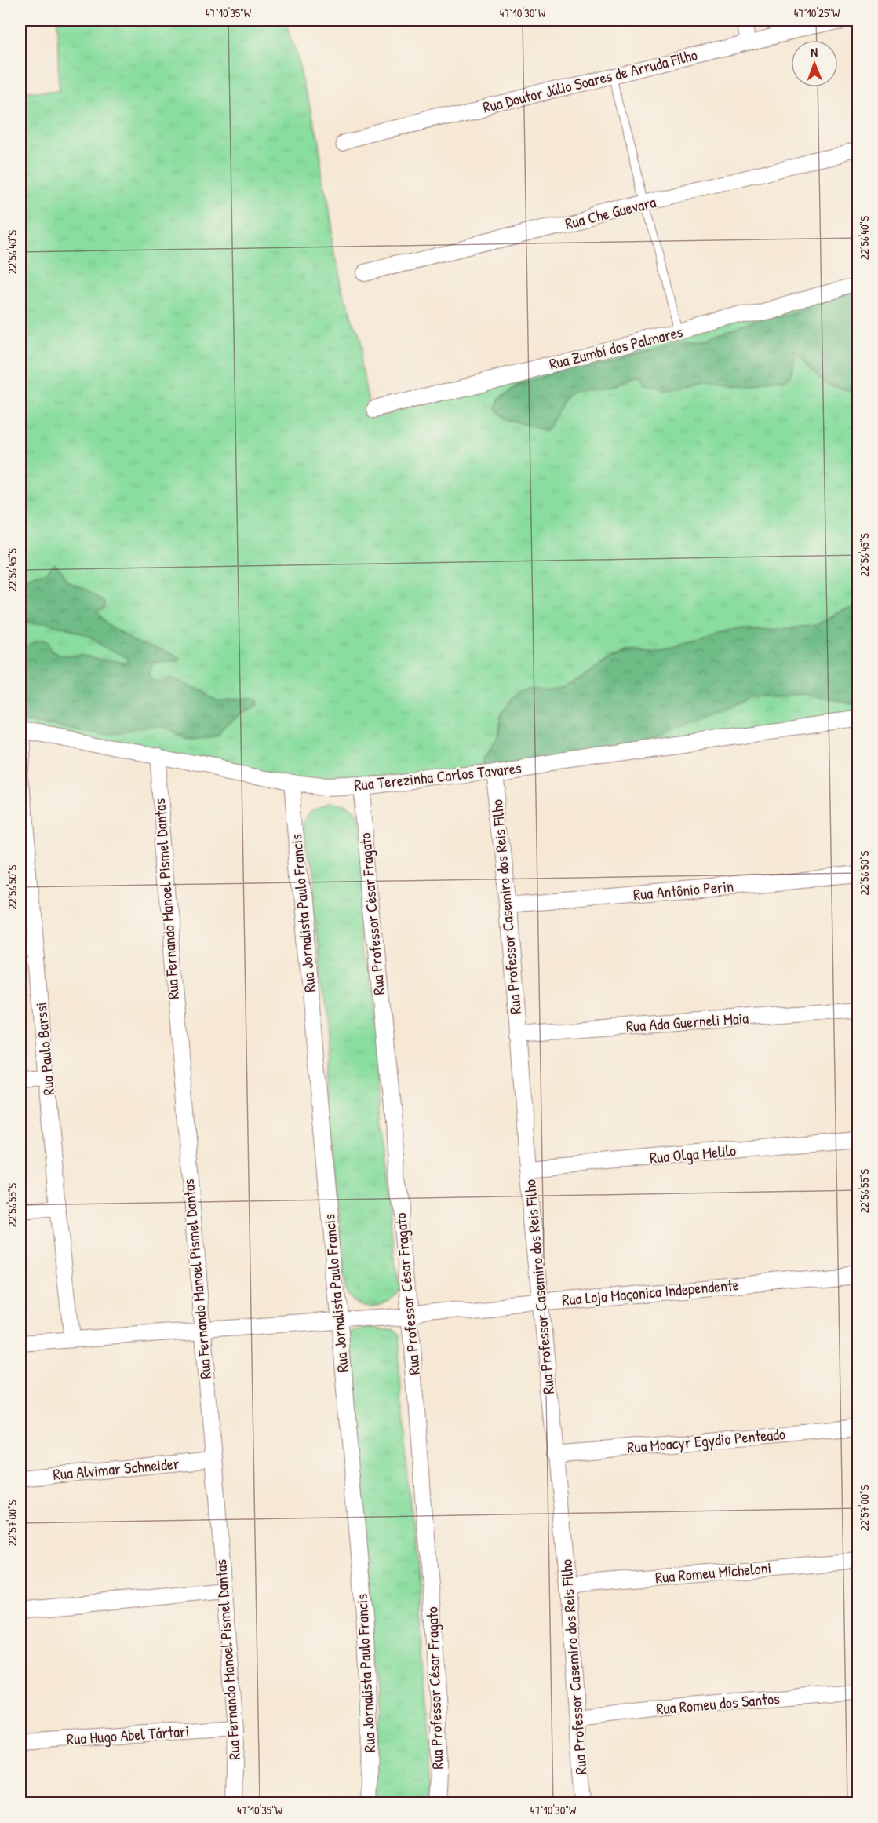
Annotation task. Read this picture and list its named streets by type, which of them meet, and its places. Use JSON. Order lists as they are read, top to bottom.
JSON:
{
  "streets": {
    "street": [
      "Rua Doutor Júlio Soares de Arruda Filho",
      "Rua Che Guevara",
      "Rua Zumbí dos Palmares",
      "Rua Terezinha Carlos Tavares",
      "Rua Antônio Perin",
      "Rua Fernando Manoel Pismel Dantas",
      "Rua Professor Casemiro dos Reis Filho",
      "Rua Jornalista Paulo Francis",
      "Rua Professor César Fragato",
      "Rua Ada Guerneli Maia",
      "Rua Paulo Barssi",
      "Rua Olga Melilo",
      "Rua Loja Maçonica Independente",
      "Rua Moacyr Egydio Penteado",
      "Rua Alvimar Schneider",
      "Rua Romeu Micheloni",
      "Rua Romeu dos Santos",
      "Rua Hugo Abel Tártari"
    ]
  },
  "crossings": [
    ["Rua Terezinha Carlos Tavares", "Rua Fernando Manoel Pismel Dantas"],
    ["Rua Terezinha Carlos Tavares", "Rua Professor Casemiro dos Reis Filho"],
    ["Rua Terezinha Carlos Tavares", "Rua Jornalista Paulo Francis"],
    ["Rua Terezinha Carlos Tavares", "Rua Professor César Fragato"],
    ["Rua Terezinha Carlos Tavares", "Rua Paulo Barssi"],
    ["Rua Antônio Perin", "Rua Professor Casemiro dos Reis Filho"],
    ["Rua Fernando Manoel Pismel Dantas", "Rua Loja Maçonica Independente"],
    ["Rua Fernando Manoel Pismel Dantas", "Rua Alvimar Schneider"],
    ["Rua Fernando Manoel Pismel Dantas", "Rua Hugo Abel Tártari"],
    ["Rua Professor Casemiro dos Reis Filho", "Rua Ada Guerneli Maia"],
    ["Rua Professor Casemiro dos Reis Filho", "Rua Olga Melilo"],
    ["Rua Professor Casemiro dos Reis Filho", "Rua Loja Maçonica Independente"],
    ["Rua Professor Casemiro dos Reis Filho", "Rua Moacyr Egydio Penteado"],
    ["Rua Professor Casemiro dos Reis Filho", "Rua Romeu Micheloni"],
    ["Rua Professor Casemiro dos Reis Filho", "Rua Romeu dos Santos"],
    ["Rua Jornalista Paulo Francis", "Rua Loja Maçonica Independente"],
    ["Rua Professor César Fragato", "Rua Loja Maçonica Independente"],
    ["Rua Paulo Barssi", "Rua Loja Maçonica Independente"]
  ],
  "north": "top",
  "coordinates": [
    "47°10'35\"W",
    "47°10'30\"W",
    "47°10'25\"W",
    "22°56'40\"S",
    "22°56'45\"S",
    "22°56'50\"S",
    "22°56'55\"S",
    "22°57'00\"S"
  ]
}
